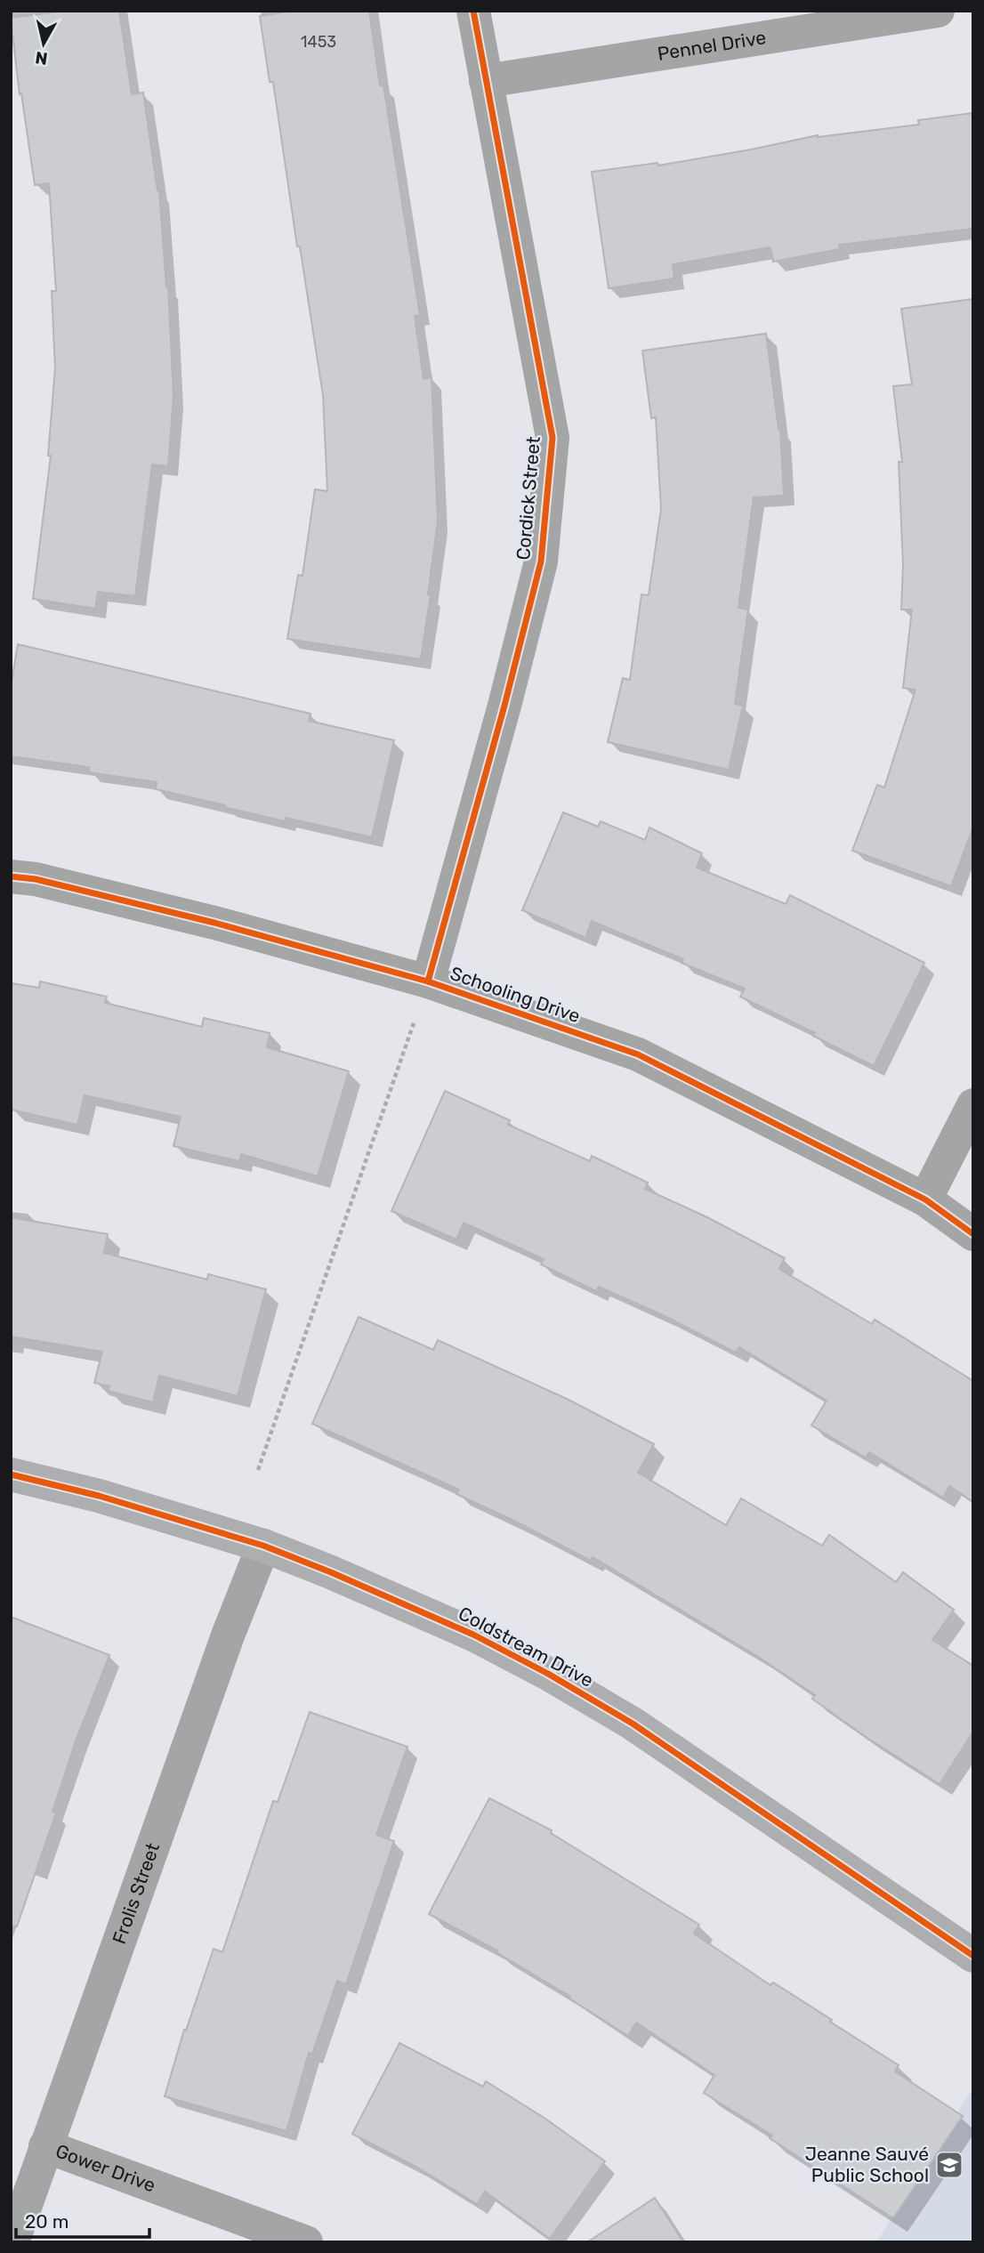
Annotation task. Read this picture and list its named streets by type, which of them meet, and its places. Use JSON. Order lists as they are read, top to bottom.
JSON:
{
  "streets": {
    "street": [
      "Pennel Drive",
      "Cordick Street",
      "Schooling Drive",
      "Coldstream Drive",
      "Frolis Street",
      "Gower Drive"
    ]
  },
  "crossings": [
    ["Pennel Drive", "Cordick Street"],
    ["Cordick Street", "Schooling Drive"],
    ["Coldstream Drive", "Frolis Street"],
    ["Frolis Street", "Gower Drive"]
  ],
  "places": {
    "school or university": ["Jeanne Sauvé Public School"]
  },
  "house_numbers": ["1453"],
  "scale_bar": "20 m",
  "north": "bottom"
}
